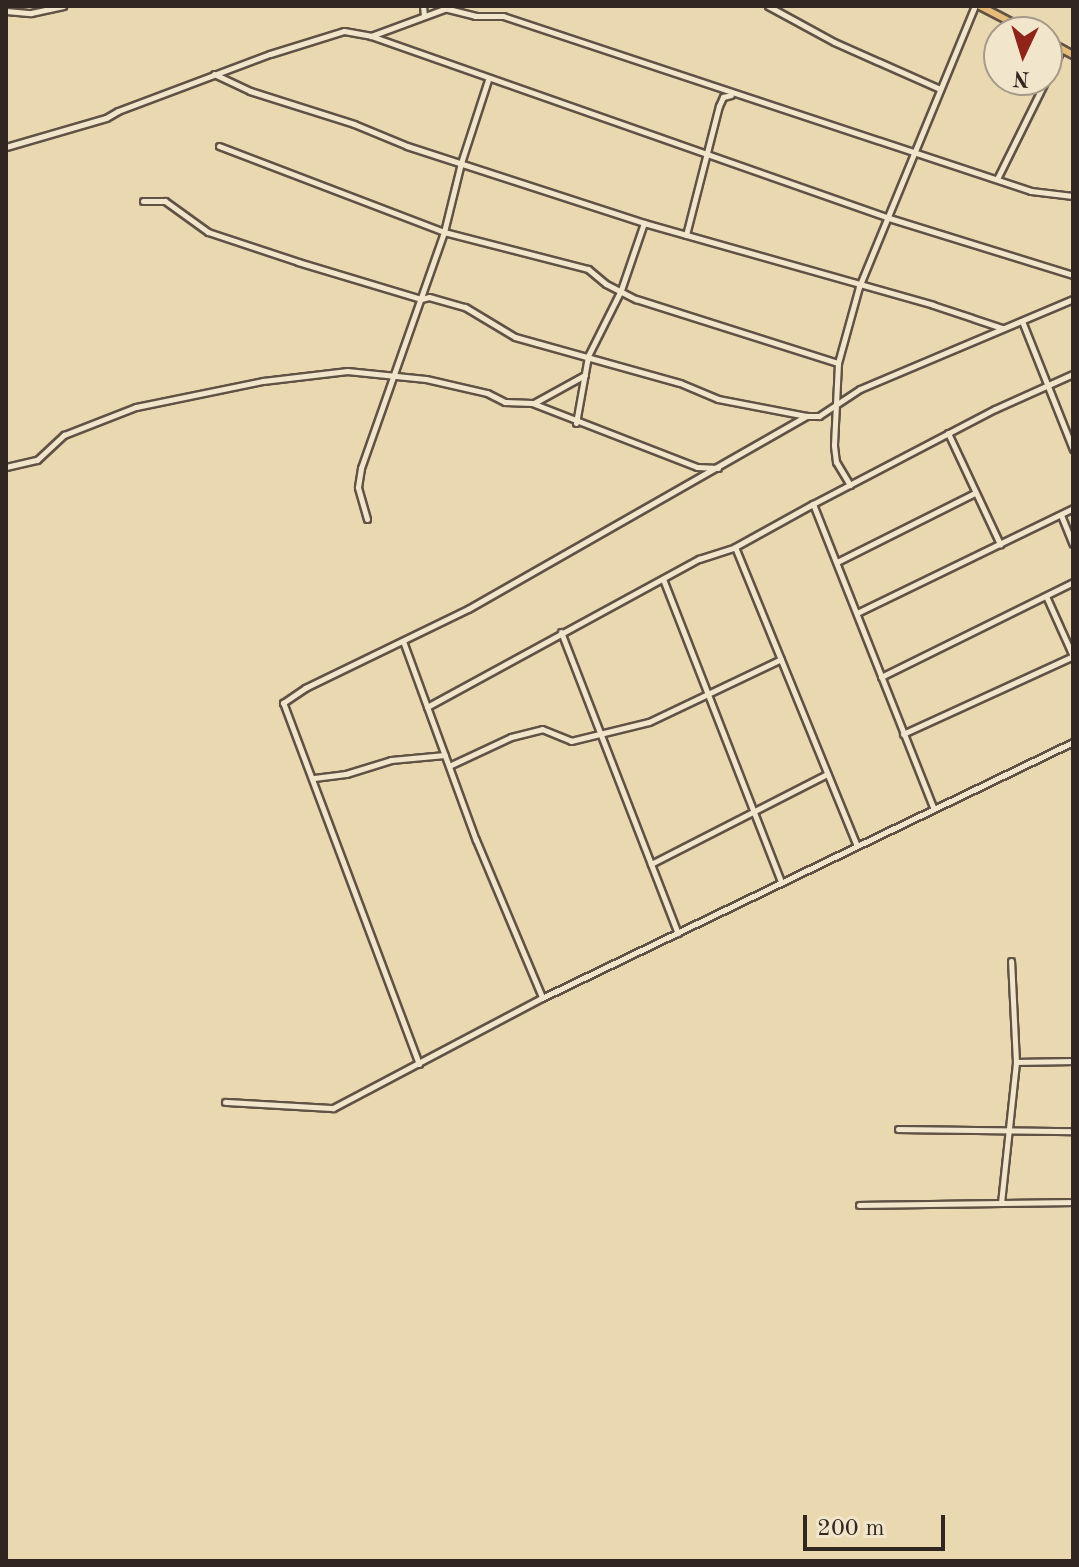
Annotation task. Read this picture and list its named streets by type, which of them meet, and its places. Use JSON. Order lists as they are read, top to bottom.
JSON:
{
  "scale_bar": "200 m",
  "north": "bottom"
}
